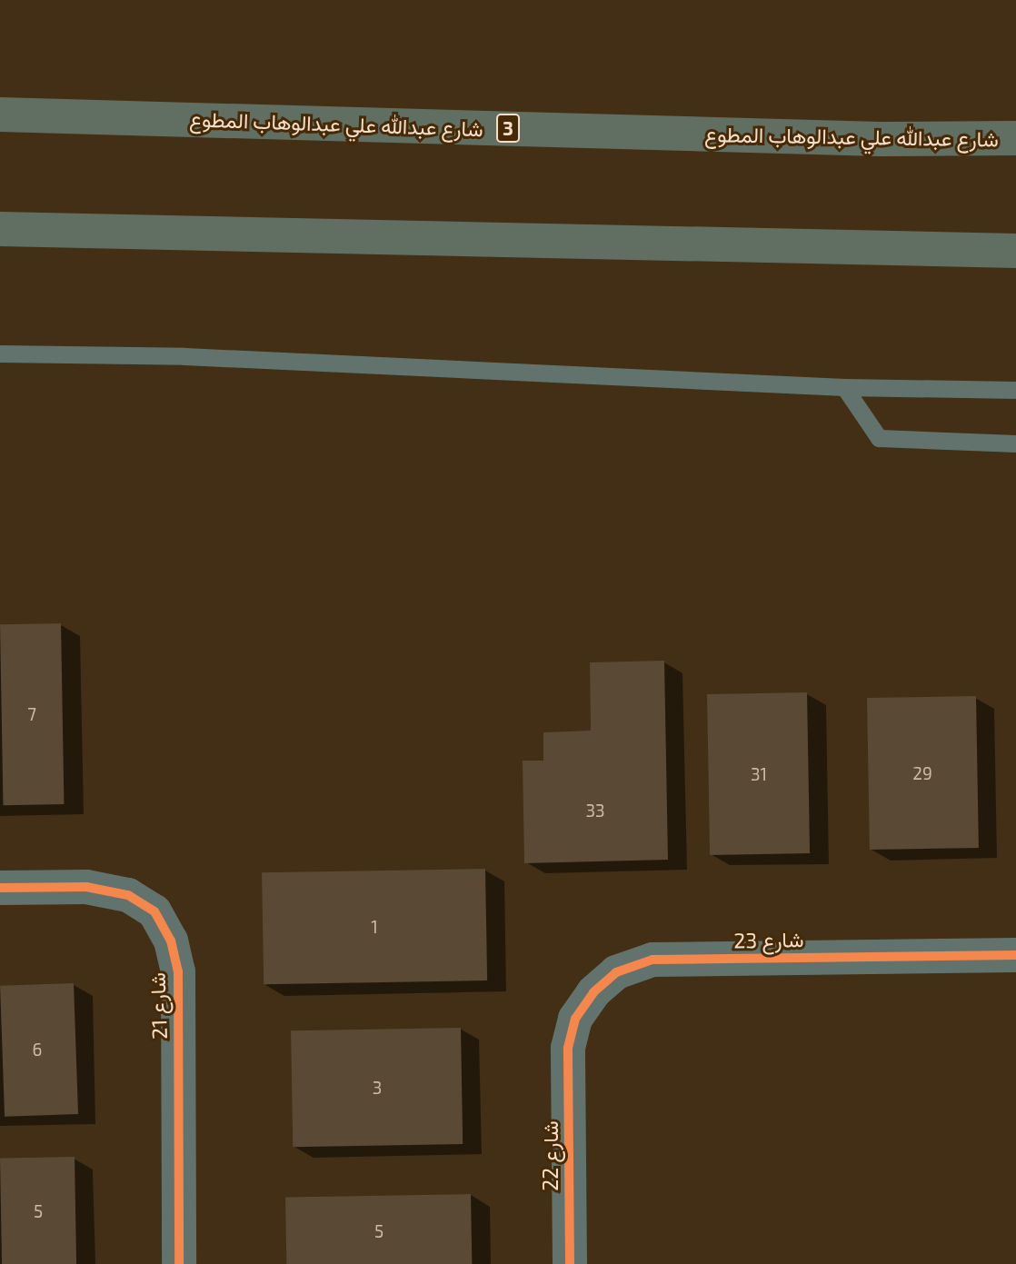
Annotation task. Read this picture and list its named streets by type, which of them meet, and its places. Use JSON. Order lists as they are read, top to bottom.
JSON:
{
  "streets": {
    "main road": ["شارع عبدالله علي عبدالوهاب المطوع", "3"],
    "street": ["شارع 23", "شارع 21", "شارع 22"]
  },
  "crossings": [
    ["شارع 23", "شارع 22"]
  ],
  "house_numbers": [
    "7",
    "29",
    "31",
    "33",
    "1",
    "6",
    "3",
    "5",
    "5"
  ]
}
